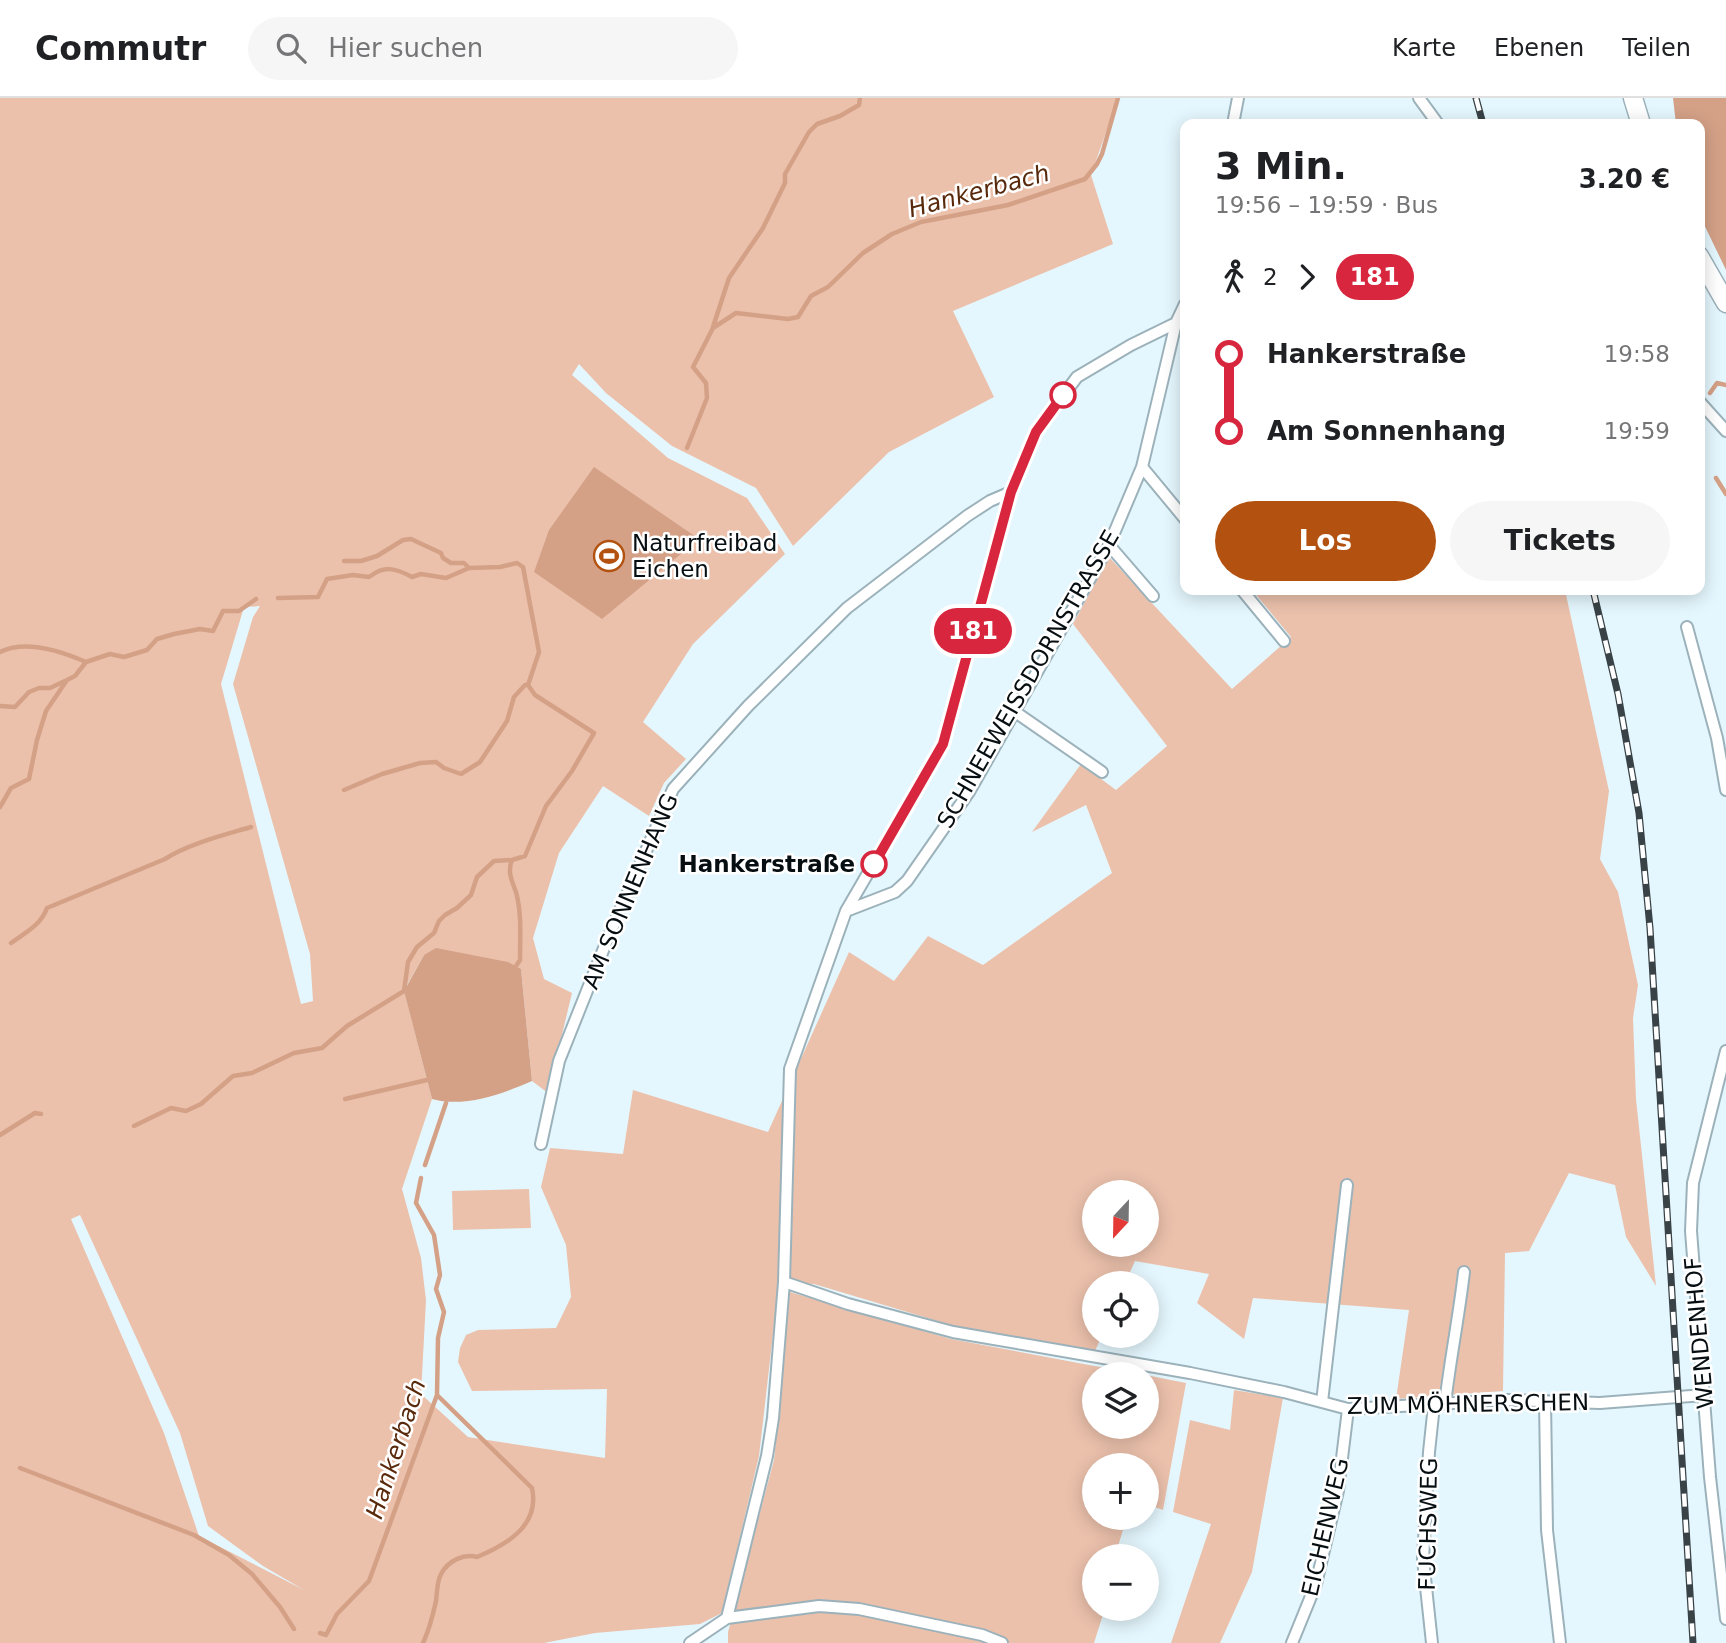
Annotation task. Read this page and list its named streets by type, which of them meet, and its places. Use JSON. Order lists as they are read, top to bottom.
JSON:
{
  "streets": {
    "street": [
      "SCHNEEWEISSDORNSTRASSE",
      "AM SONNENHANG",
      "WENDENHOF",
      "ZUM MÖHNERSCHEN",
      "FUCHSWEG",
      "EICHENWEG"
    ]
  },
  "crossings": [
    ["WENDENHOF", "ZUM MÖHNERSCHEN"],
    ["ZUM MÖHNERSCHEN", "FUCHSWEG"],
    ["ZUM MÖHNERSCHEN", "EICHENWEG"]
  ],
  "water": ["Hankerbach"],
  "places": {
    "sports": ["Naturfreibad Eichen"],
    "other": ["Hankerstraße"]
  },
  "lines": ["bus line 181"],
  "north": "bottom",
  "page": {
    "header": "Commutr",
    "search": "Hier suchen",
    "nav": ["Karte", "Ebenen", "Teilen"],
    "on_map": "181",
    "heading": ["3 Min.", "19:56 – 19:59 · Bus", "3.20 €"],
    "legs": ["2", "181"],
    "list": [
      {
        "name": "Hankerstraße",
        "value": "19:58"
      },
      {
        "name": "Am Sonnenhang",
        "value": "19:59"
      }
    ],
    "buttons": ["Los", "Tickets"],
    "map_buttons": ["+", "−"]
  }
}
